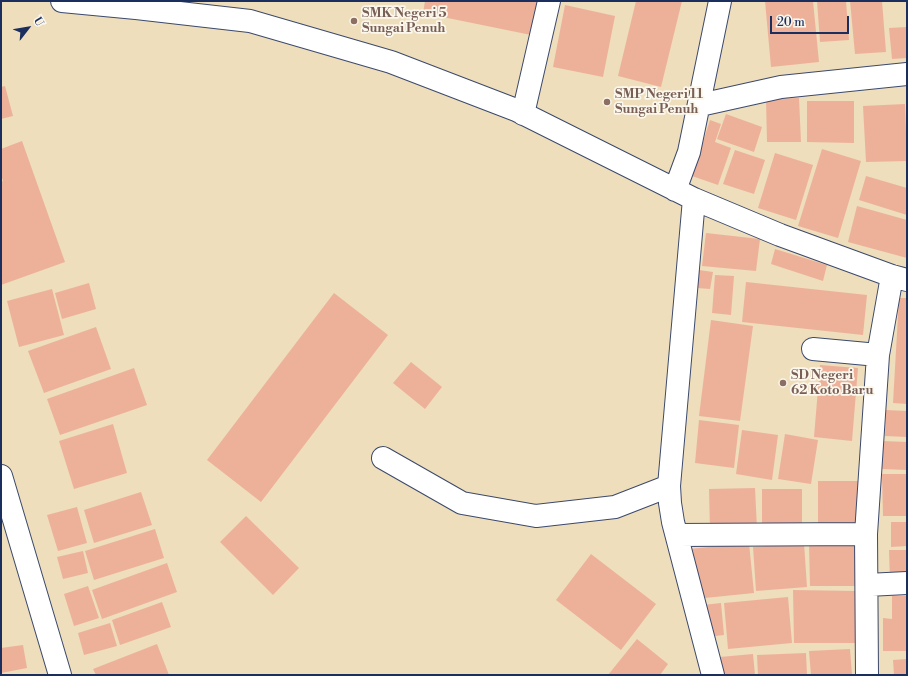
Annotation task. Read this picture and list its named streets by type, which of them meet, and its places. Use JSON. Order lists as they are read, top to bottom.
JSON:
{
  "places": ["SMK Negeri 5 Sungai Penuh", "SMP Negeri 11 Sungai Penuh", "SD Negeri 62 Koto Baru"],
  "scale_bar": "20 m",
  "north": "top right"
}
